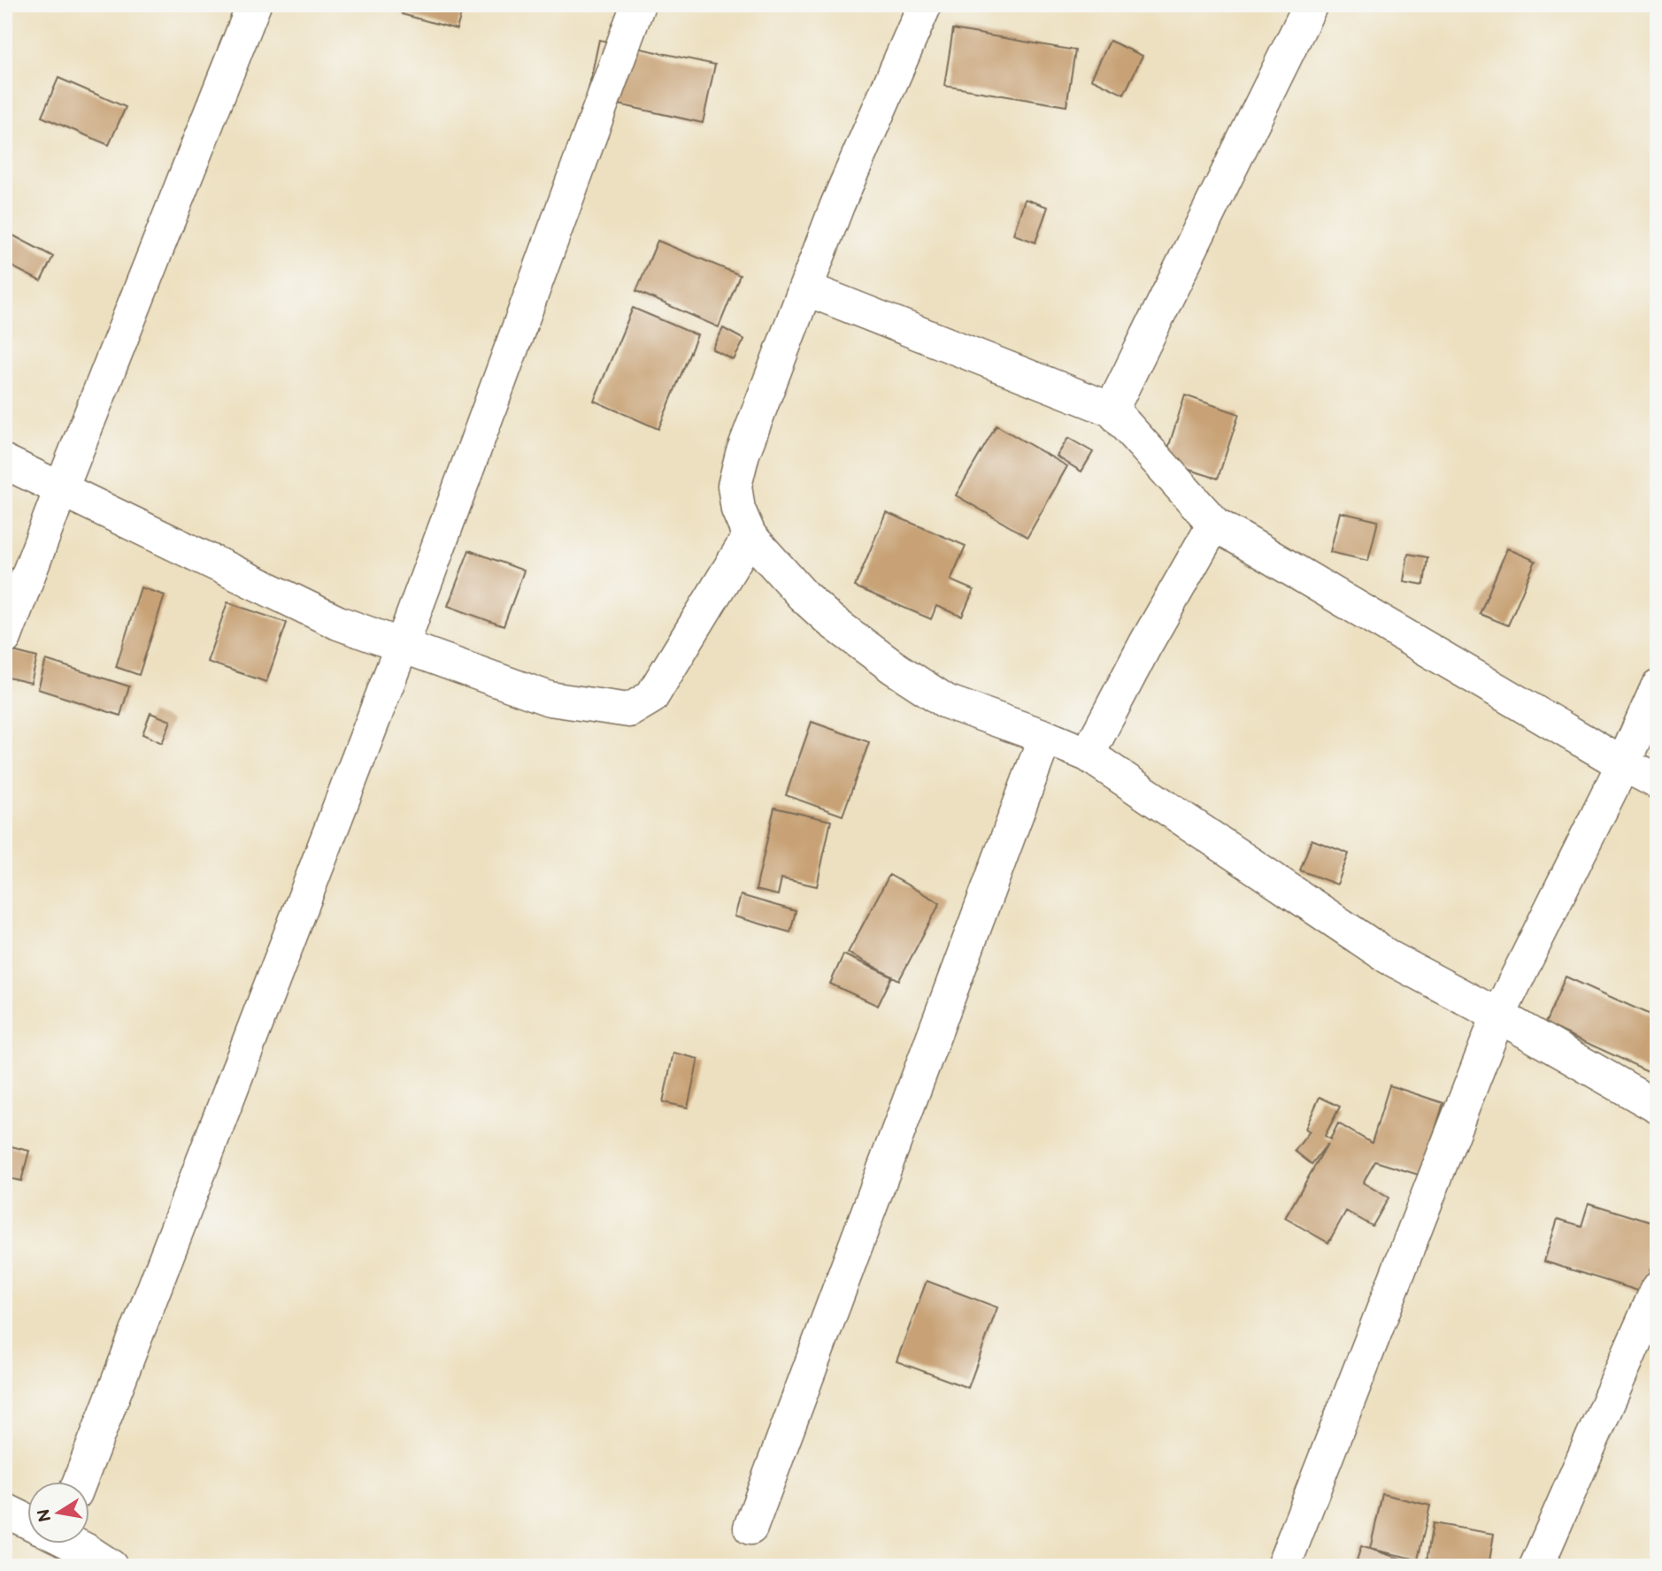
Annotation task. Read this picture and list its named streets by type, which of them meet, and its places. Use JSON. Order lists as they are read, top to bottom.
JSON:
{
  "north": "left"
}
